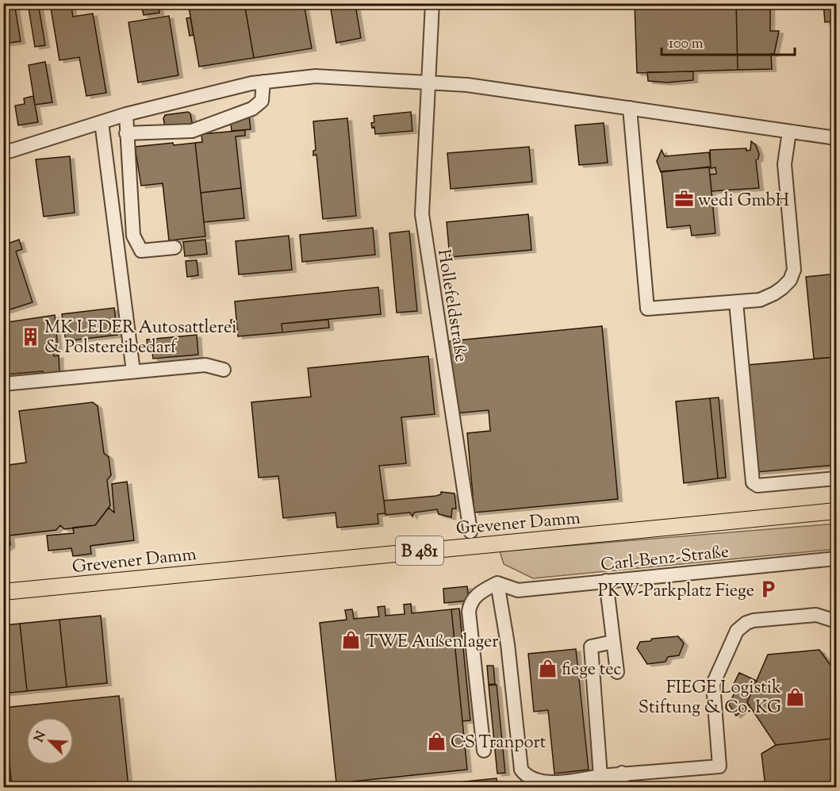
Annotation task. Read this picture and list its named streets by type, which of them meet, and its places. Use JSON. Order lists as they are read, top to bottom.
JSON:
{
  "streets": {
    "main road": ["Grevener Damm", "B 481"],
    "street": ["Hollefeldstraße", "Carl-Benz-Straße"]
  },
  "places": {
    "office": ["wedi GmbH"],
    "building": ["MK LEDER Autosattlerei & Polstereibedarf"],
    "parking": ["PKW-Parkplatz Fiege"],
    "shop": [
      "TWE Außenlager",
      "fiege tec",
      "FIEGE Logistik Stiftung & Co. KG",
      "CS Tranport"
    ]
  },
  "scale_bar": "100 m",
  "north": "top left"
}
